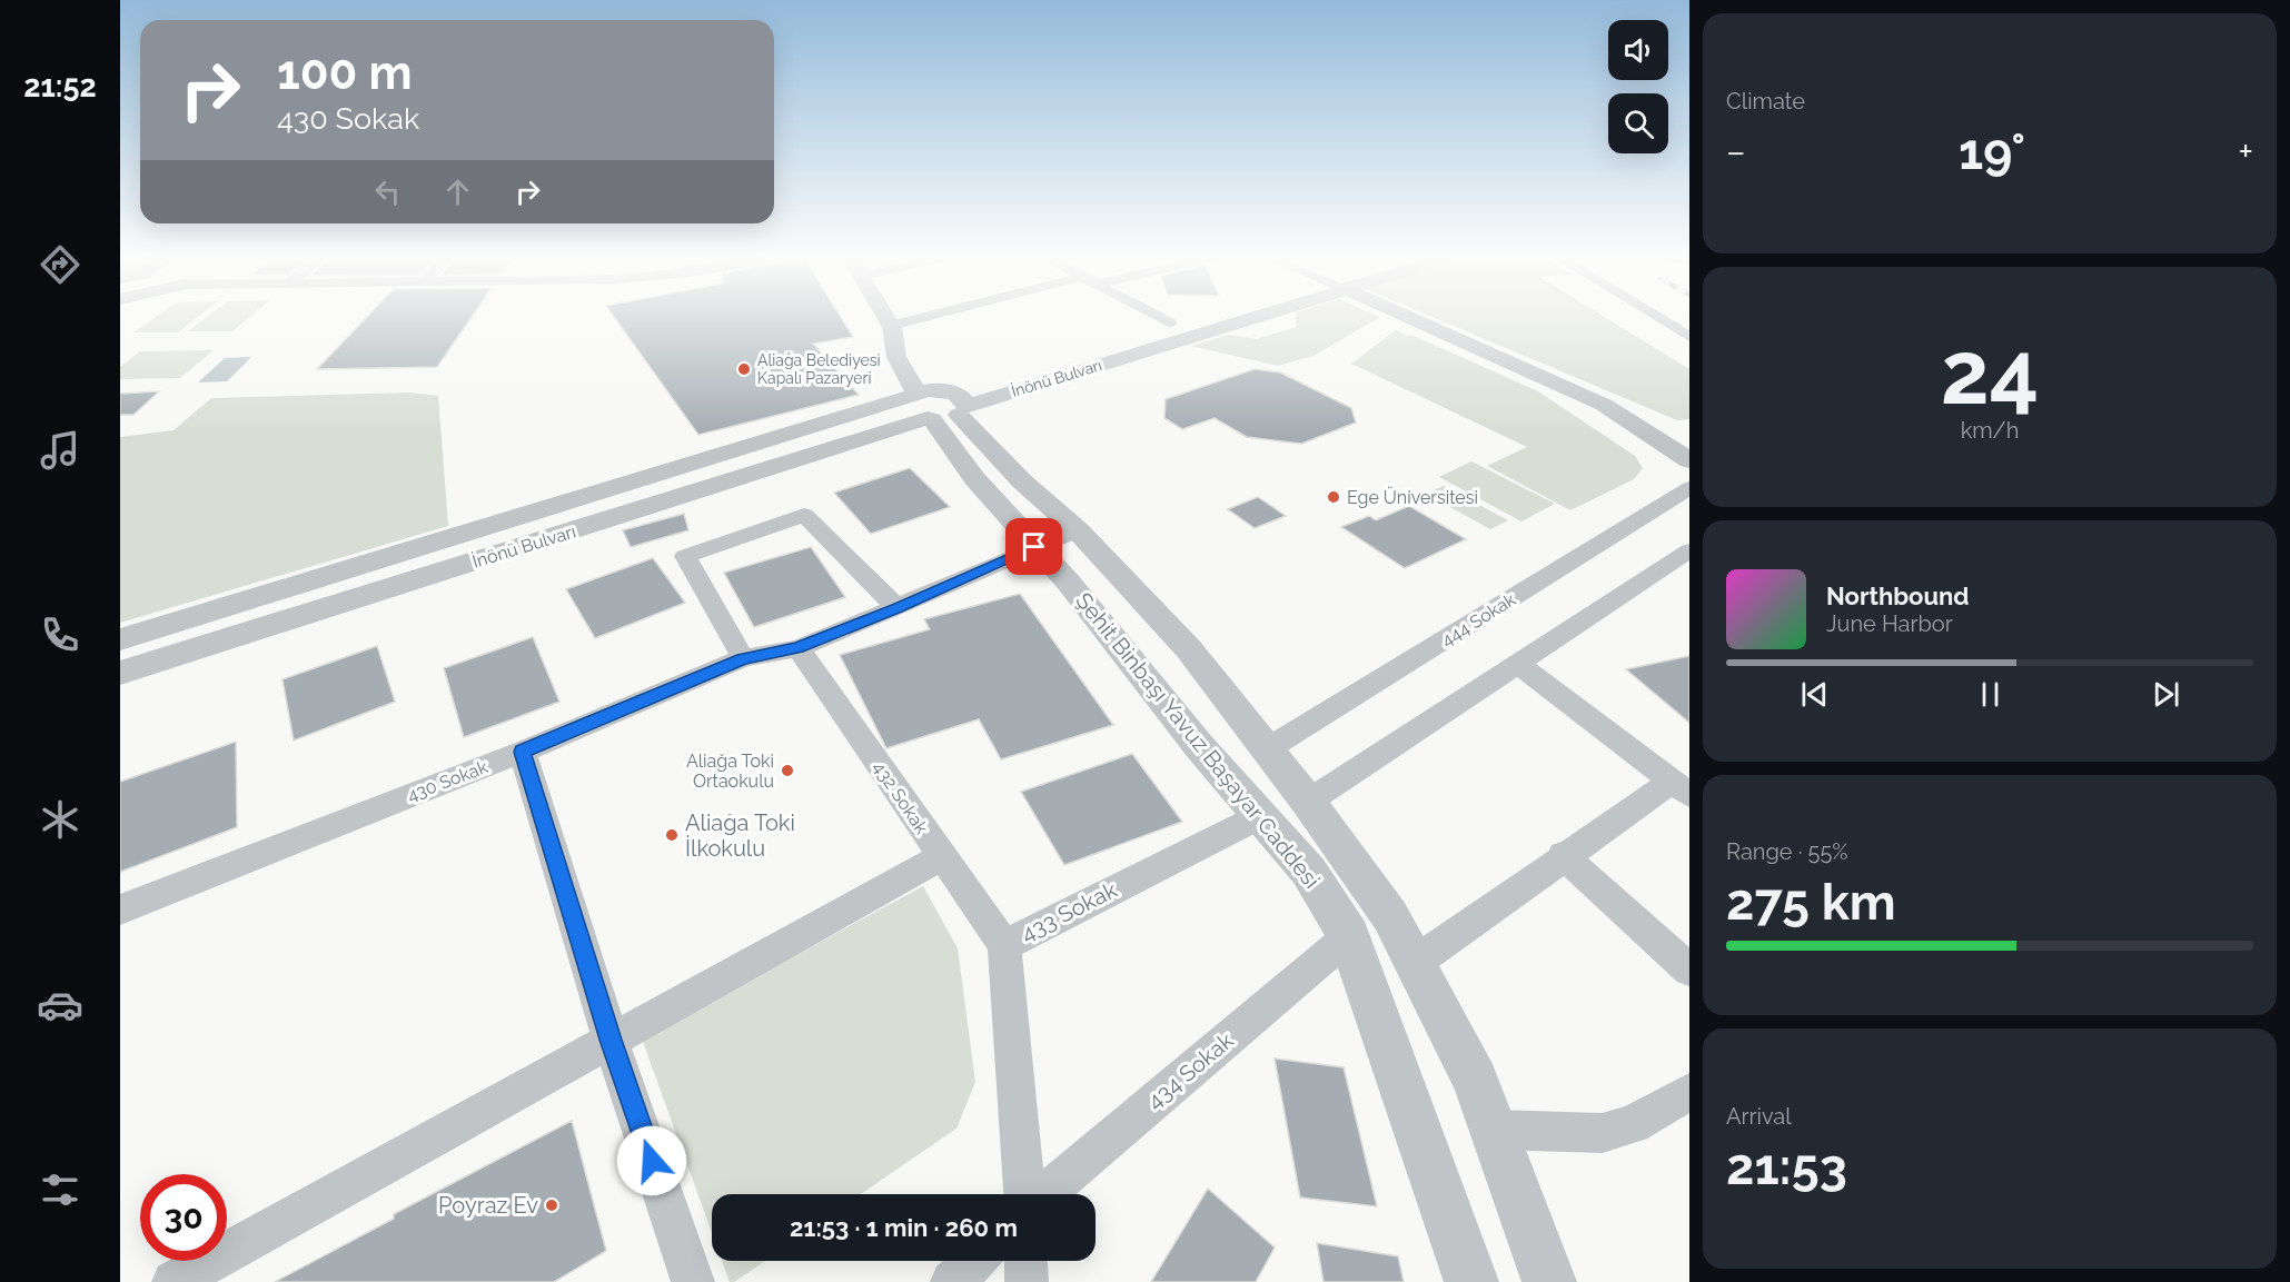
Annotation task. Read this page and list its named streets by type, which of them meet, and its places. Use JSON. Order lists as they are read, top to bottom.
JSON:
{
  "streets": {
    "street": [
      "İnönü Bulvarı",
      "444 Sokak",
      "Şehit Binbaşı Yavuz Başayar Caddesi",
      "430 Sokak",
      "432 Sokak",
      "433 Sokak",
      "434 Sokak"
    ]
  },
  "crossings": [
    ["İnönü Bulvarı", "Şehit Binbaşı Yavuz Başayar Caddesi"],
    ["Şehit Binbaşı Yavuz Başayar Caddesi", "430 Sokak"],
    ["Şehit Binbaşı Yavuz Başayar Caddesi", "433 Sokak"],
    ["Şehit Binbaşı Yavuz Başayar Caddesi", "434 Sokak"],
    ["430 Sokak", "432 Sokak"],
    ["432 Sokak", "433 Sokak"]
  ],
  "places": [
    "Aliağa Belediyesi Kapalı Pazaryeri",
    "Ege Üniversitesi",
    "Aliağa Toki Ortaokulu",
    "Aliağa Toki İlkokulu",
    "Poyraz Ev"
  ],
  "page": {
    "tabs": "21:52",
    "tile": [
      "Climate",
      ["24", "km/h"],
      ["Range · 55%", "275 km"],
      ["Arrival", "21:53"]
    ],
    "turn": ["100 m", "430 Sokak"],
    "heat": ["−", "19°", "+"],
    "song": ["Northbound", "June Harbor"],
    "limit": "30",
    "trip": "21:53 · 1 min · 260 m"
  }
}
